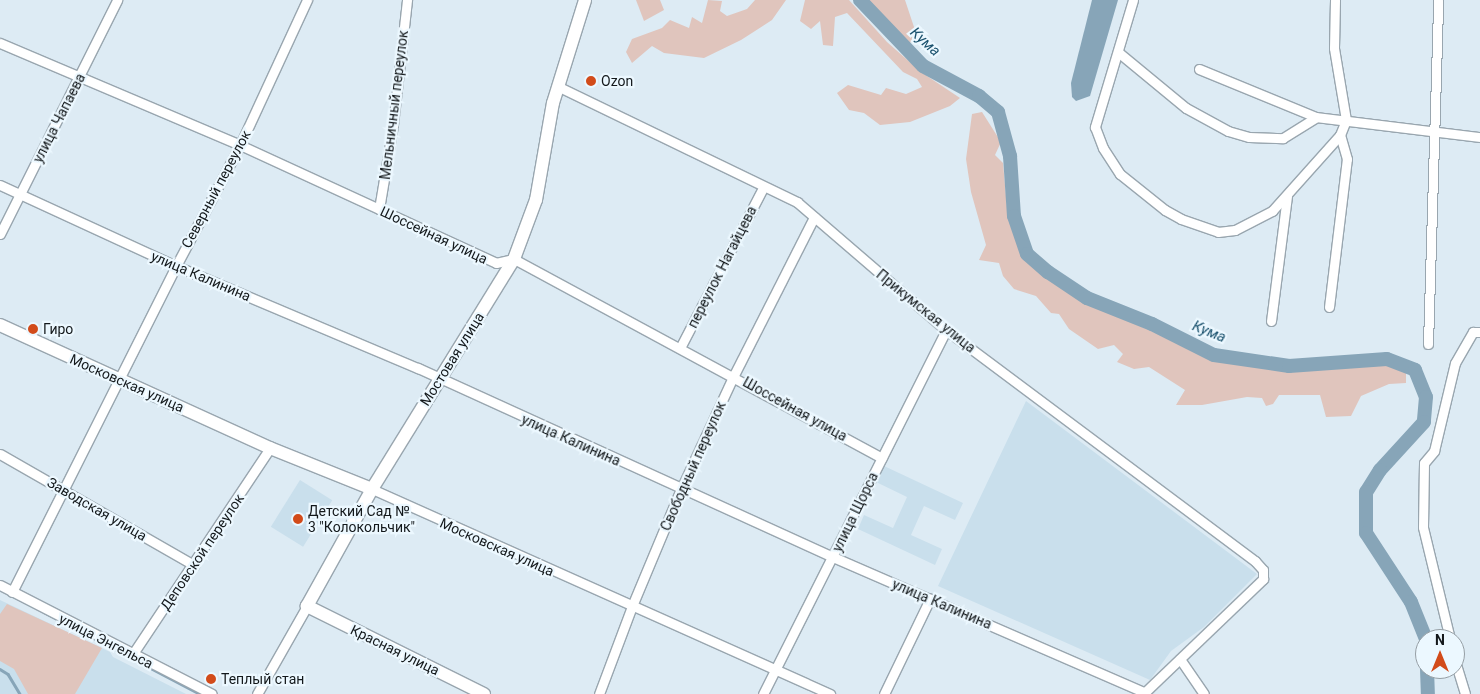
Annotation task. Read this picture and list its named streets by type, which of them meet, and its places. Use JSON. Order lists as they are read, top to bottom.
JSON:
{
  "streets": {
    "main road": ["Мостовая улица", "Московская улица", "Красная улица"],
    "street": [
      "Мельничный переулок",
      "улица Чапаева",
      "Северный переулок",
      "Шоссейная улица",
      "переулок Нагайцева",
      "улица Калинина",
      "Прикумская улица",
      "Свободный переулок",
      "Заводская улица",
      "улица Щорса",
      "Деповской переулок",
      "улица Энгельса"
    ]
  },
  "crossings": [
    ["Мельничный переулок", "Шоссейная улица"],
    ["улица Чапаева", "Шоссейная улица"],
    ["улица Чапаева", "улица Калинина"],
    ["Северный переулок", "Шоссейная улица"],
    ["Северный переулок", "улица Калинина"],
    ["Северный переулок", "Московская улица"],
    ["Северный переулок", "Заводская улица"],
    ["Северный переулок", "улица Энгельса"],
    ["Шоссейная улица", "переулок Нагайцева"],
    ["Шоссейная улица", "Мостовая улица"],
    ["Шоссейная улица", "Свободный переулок"],
    ["Шоссейная улица", "улица Щорса"],
    ["переулок Нагайцева", "Прикумская улица"],
    ["улица Калинина", "Мостовая улица"],
    ["улица Калинина", "Свободный переулок"],
    ["улица Калинина", "улица Щорса"],
    ["Прикумская улица", "Мостовая улица"],
    ["Прикумская улица", "Свободный переулок"],
    ["Прикумская улица", "улица Щорса"],
    ["Мостовая улица", "Московская улица"],
    ["Мостовая улица", "Красная улица"],
    ["Московская улица", "Свободный переулок"],
    ["Московская улица", "улица Щорса"],
    ["Московская улица", "Деповской переулок"],
    ["Заводская улица", "Деповской переулок"],
    ["Деповской переулок", "улица Энгельса"]
  ],
  "water": ["Кума"],
  "places": [
    "Ozon",
    "Гиро",
    "Детский Сад № 3 \"Колокольчик\"",
    "Теплый стан"
  ],
  "north": "top"
}
